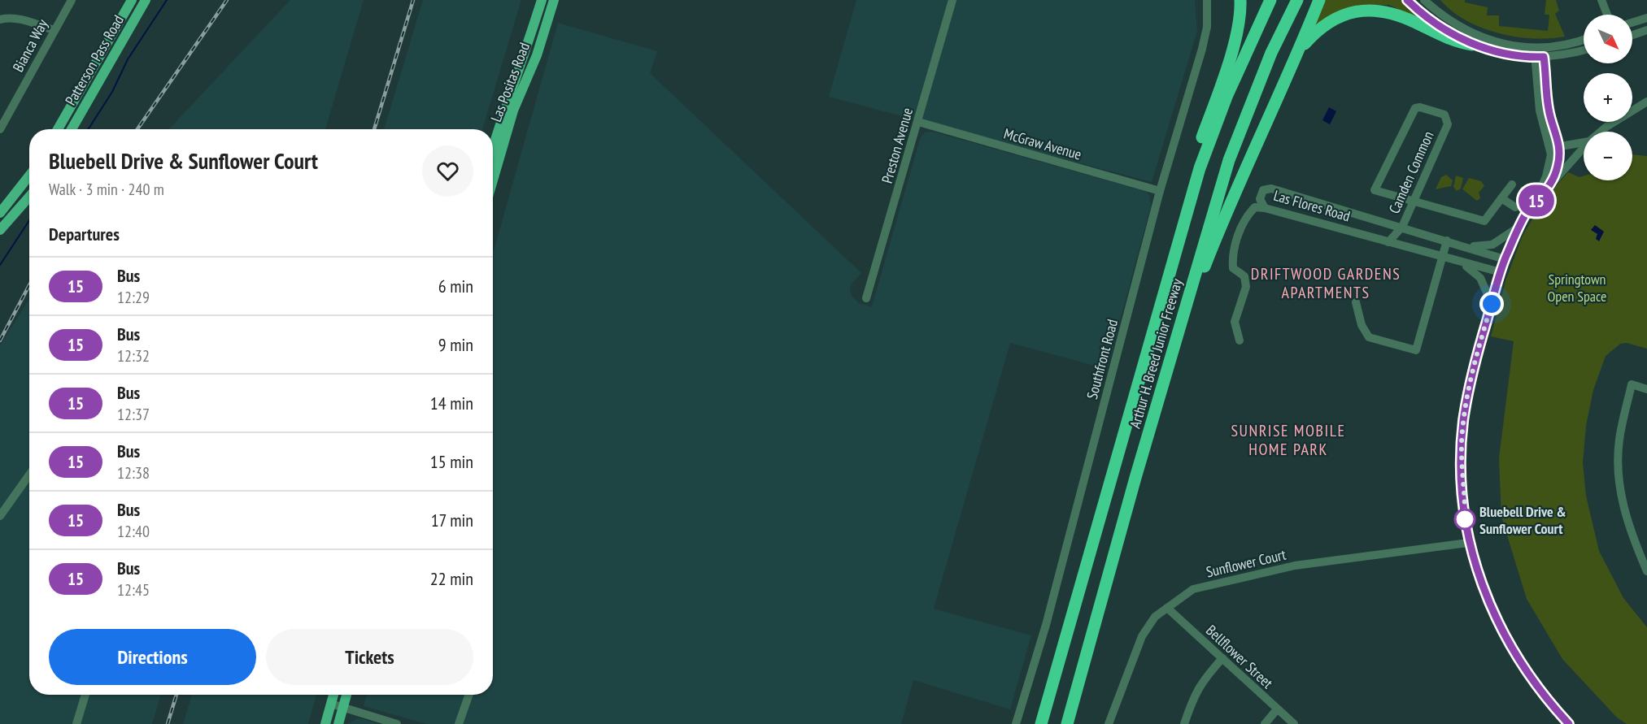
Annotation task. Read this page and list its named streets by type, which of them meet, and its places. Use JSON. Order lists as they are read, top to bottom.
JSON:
{
  "streets": {
    "highway": ["Arthur H. Breed Junior Freeway"],
    "main road": ["Patterson Pass Road", "Las Positas Road"],
    "street": [
      "Bianca Way",
      "McGraw Avenue",
      "Preston Avenue",
      "Camden Common",
      "Las Flores Road",
      "Southfront Road",
      "Sunflower Court",
      "Bellflower Street"
    ]
  },
  "crossings": [
    ["McGraw Avenue", "Preston Avenue"],
    ["McGraw Avenue", "Southfront Road"],
    ["Camden Common", "Las Flores Road"],
    ["Sunflower Court", "Bellflower Street"]
  ],
  "districts": ["DRIFTWOOD GARDENS APARTMENTS", "SUNRISE MOBILE HOME PARK"],
  "parks": ["Springtown Open Space"],
  "places": ["Bluebell Drive & Sunflower Court"],
  "lines": ["bus line 15"],
  "north": "bottom right",
  "page": {
    "on_map": "15",
    "map_buttons": ["+", "−"],
    "heading": [
      ["Bluebell Drive & Sunflower Court", "Walk · 3 min · 240 m"],
      "Departures"
    ],
    "list": [
      {
        "mark": "15",
        "name": "Bus",
        "note": "12:29",
        "value": "6 min"
      },
      {
        "mark": "15",
        "name": "Bus",
        "note": "12:32",
        "value": "9 min"
      },
      {
        "mark": "15",
        "name": "Bus",
        "note": "12:37",
        "value": "14 min"
      },
      {
        "mark": "15",
        "name": "Bus",
        "note": "12:38",
        "value": "15 min"
      },
      {
        "mark": "15",
        "name": "Bus",
        "note": "12:40",
        "value": "17 min"
      },
      {
        "mark": "15",
        "name": "Bus",
        "note": "12:45",
        "value": "22 min"
      }
    ],
    "buttons": ["Directions", "Tickets"]
  }
}
